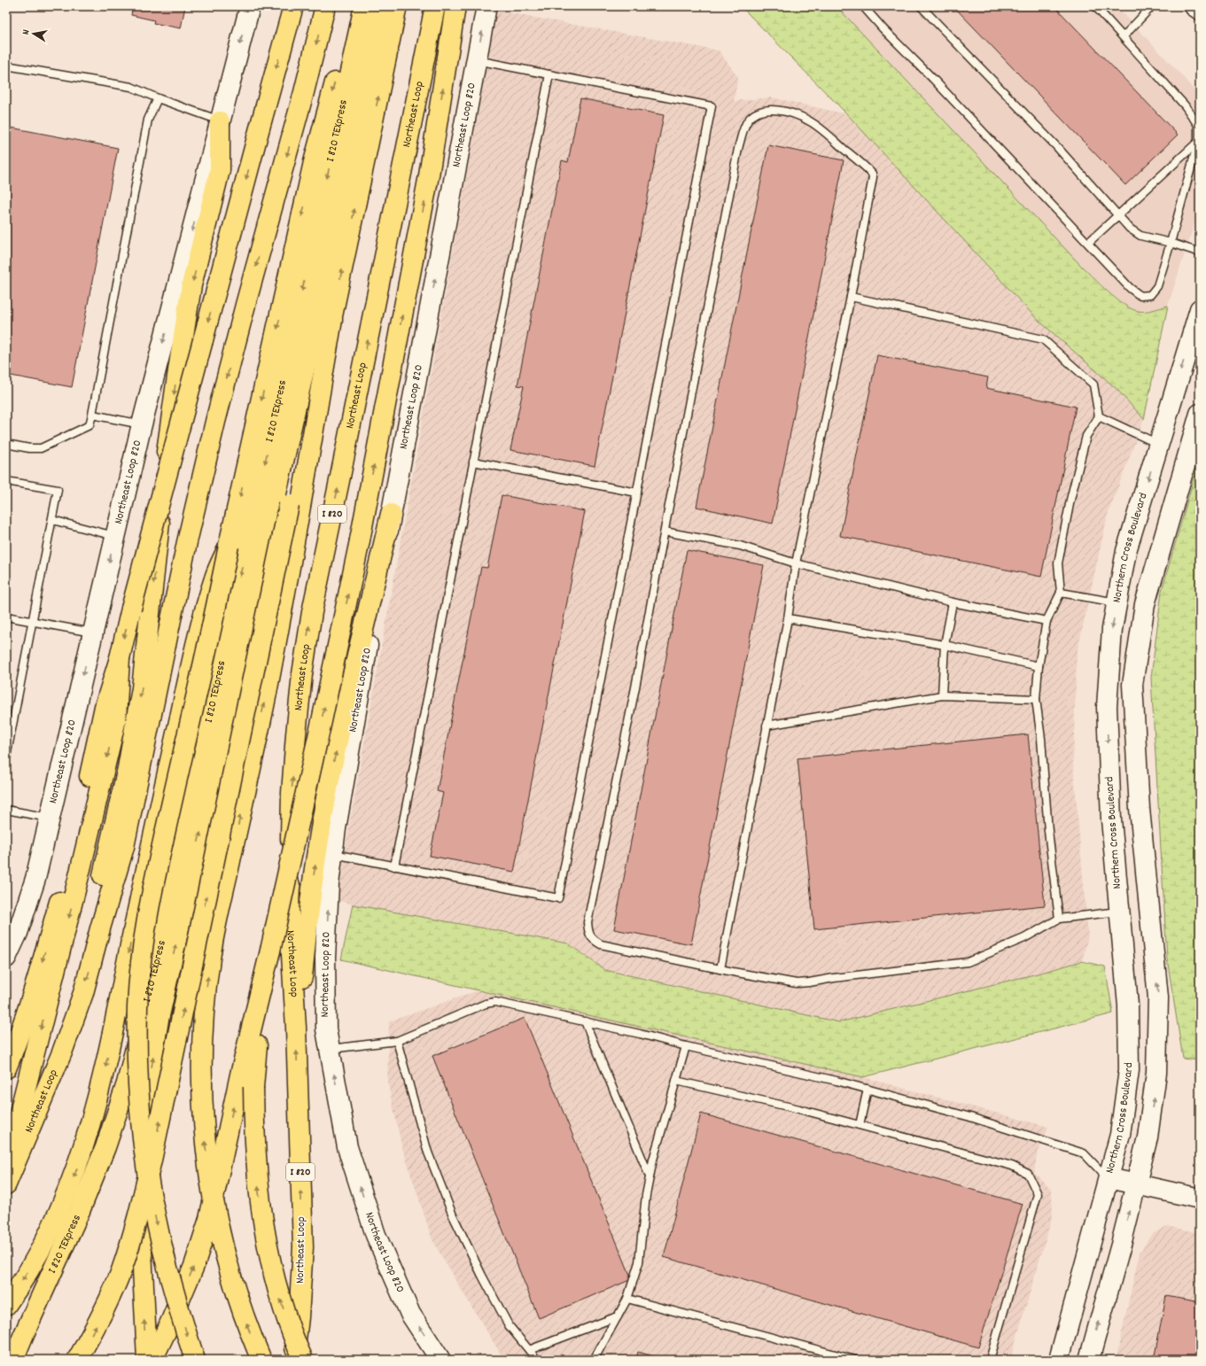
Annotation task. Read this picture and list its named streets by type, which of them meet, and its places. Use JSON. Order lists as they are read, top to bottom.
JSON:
{
  "streets": {
    "highway": ["Northeast Loop", "I 820 TEXpress", "I 820"],
    "main road": ["Northeast Loop 820", "Northern Cross Boulevard"]
  },
  "north": "left"
}
